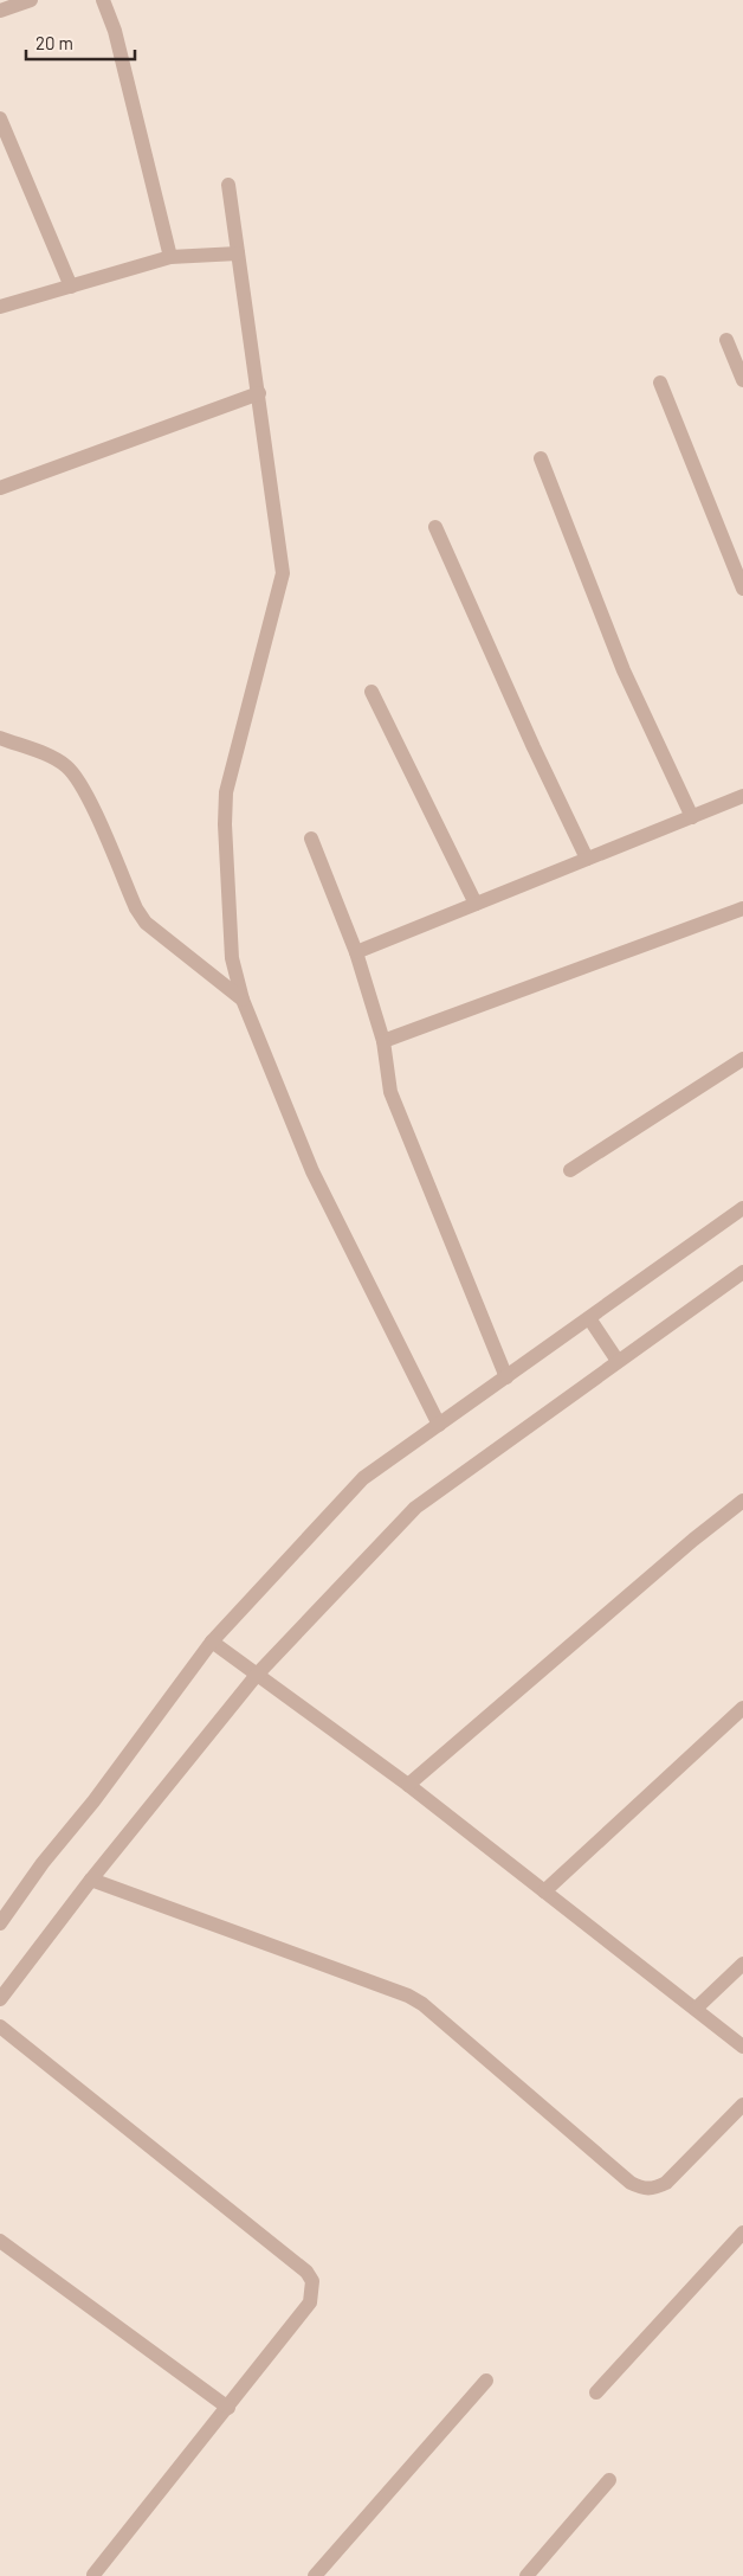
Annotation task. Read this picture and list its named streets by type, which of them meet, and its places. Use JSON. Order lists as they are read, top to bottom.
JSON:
{
  "scale_bar": "20 m"
}
